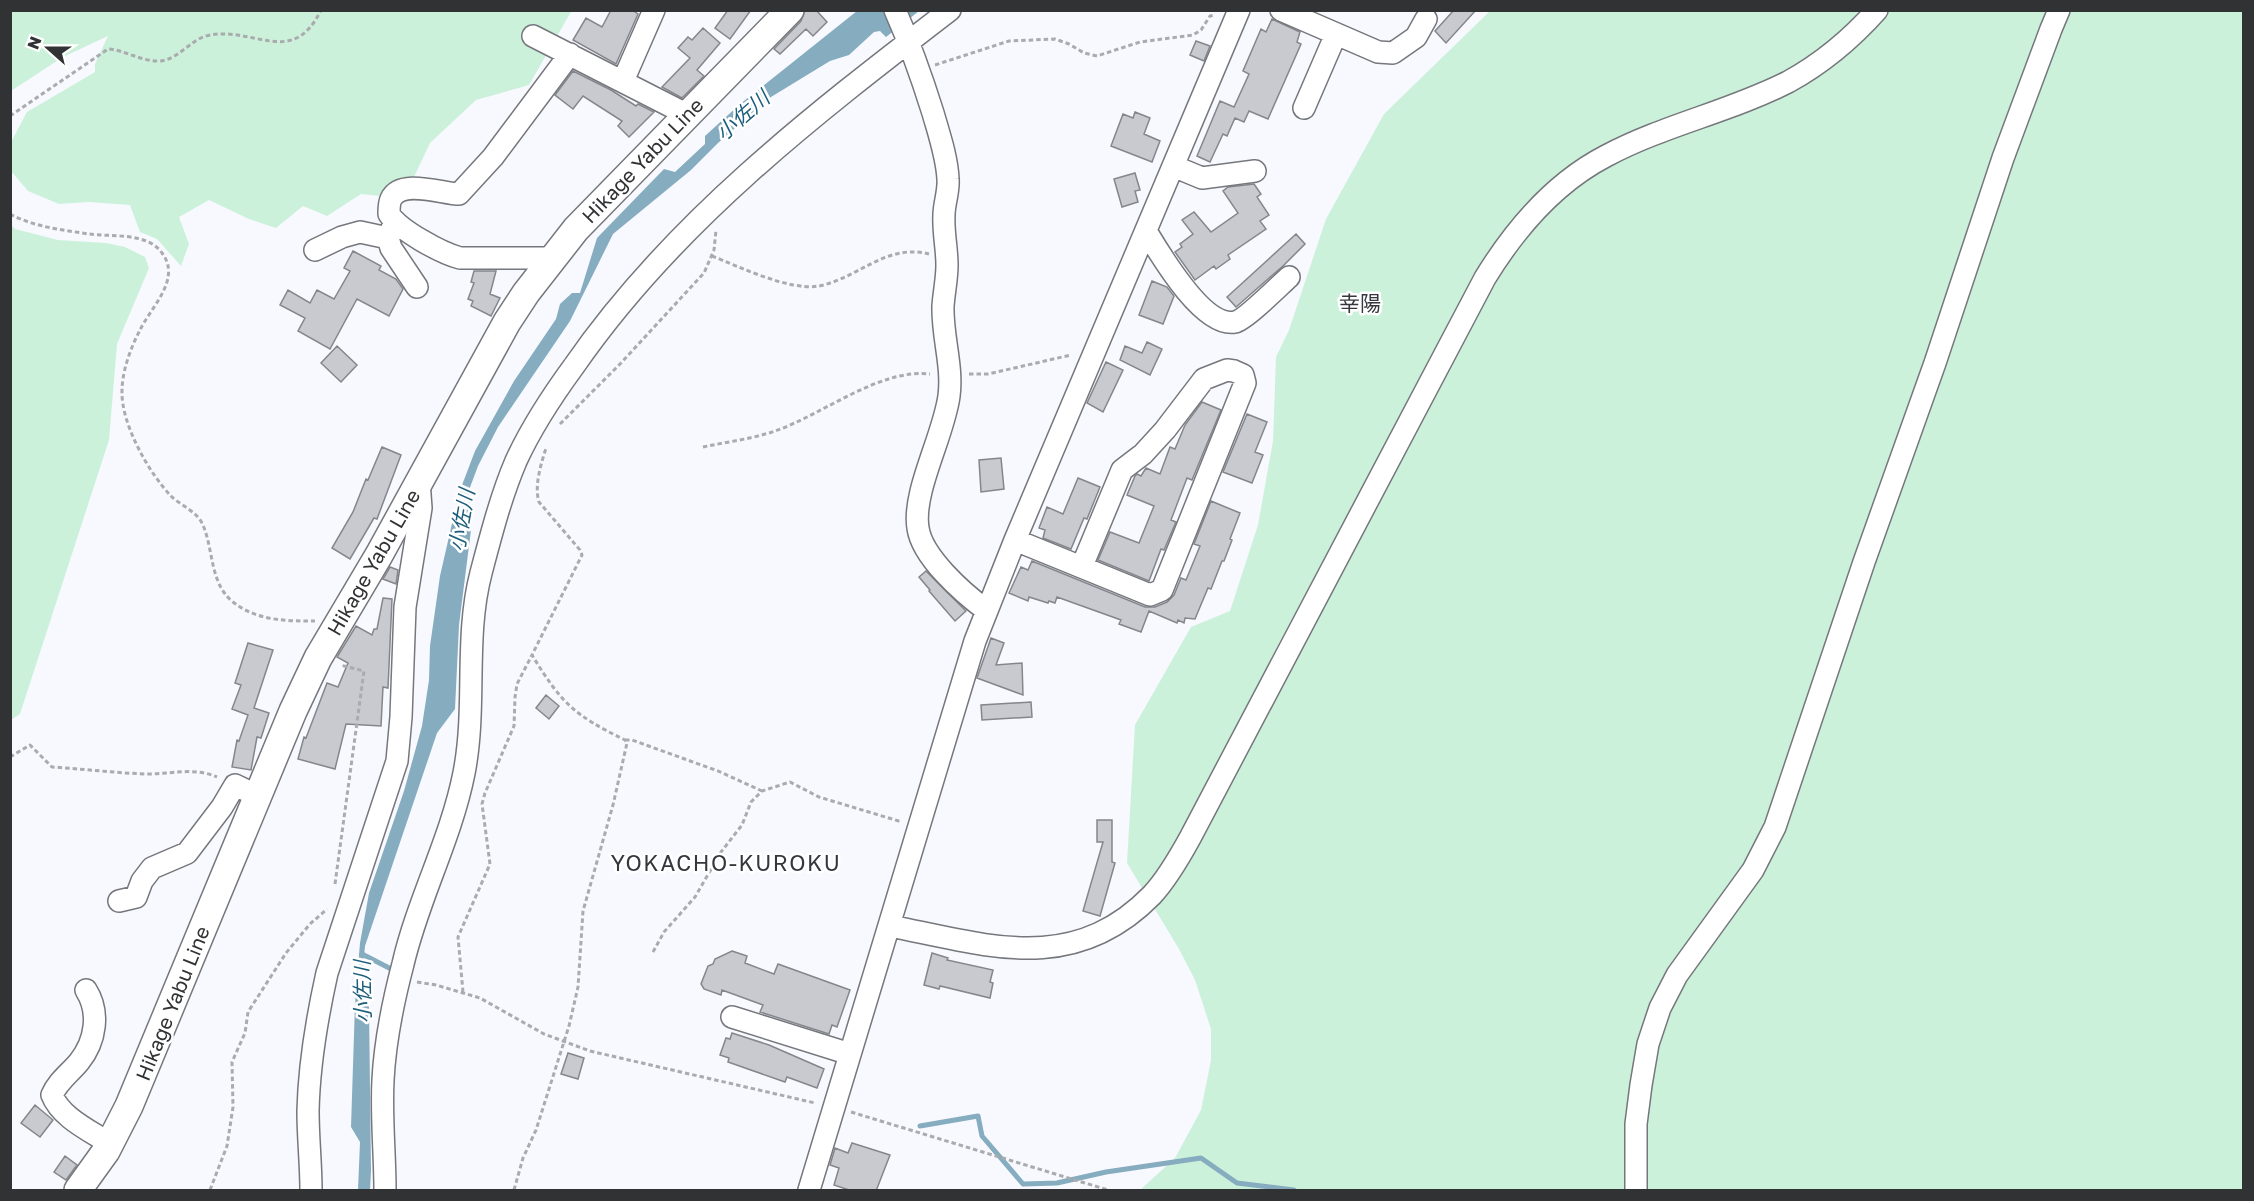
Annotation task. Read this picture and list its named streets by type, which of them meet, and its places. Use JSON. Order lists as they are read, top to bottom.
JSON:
{
  "streets": {
    "main road": ["Hikage Yabu Line"]
  },
  "districts": ["幸陽", "YOKACHO-KUROKU"],
  "water": ["小佐川"],
  "north": "left"
}
